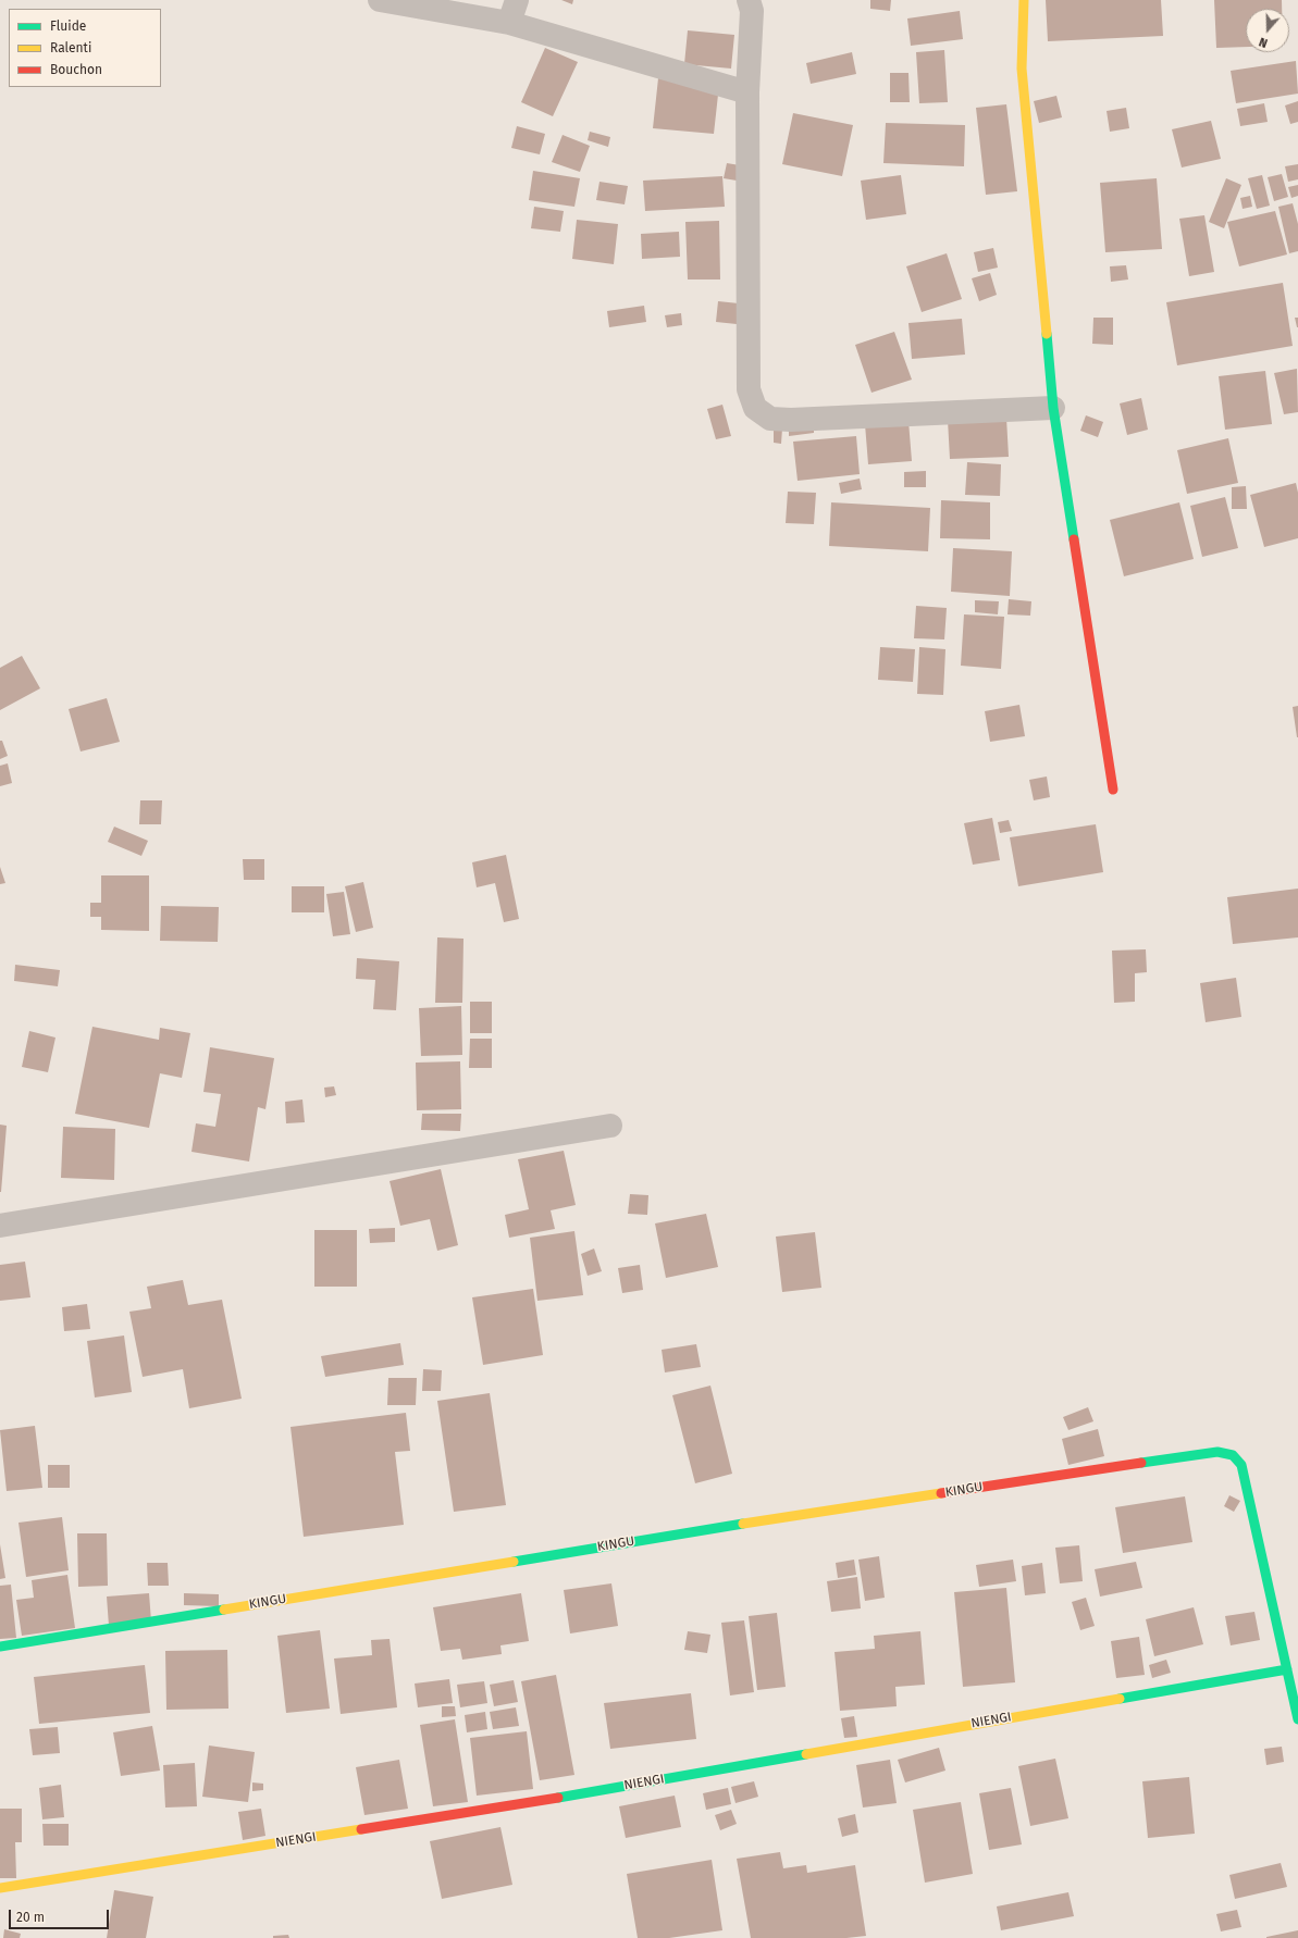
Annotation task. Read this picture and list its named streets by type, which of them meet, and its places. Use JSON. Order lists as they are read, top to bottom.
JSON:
{
  "streets": {
    "street": ["KINGU", "NIENGI"]
  },
  "crossings": [
    ["KINGU", "NIENGI"]
  ],
  "legend": ["Fluide", "Ralenti", "Bouchon"],
  "scale_bar": "20 m",
  "north": "bottom"
}
